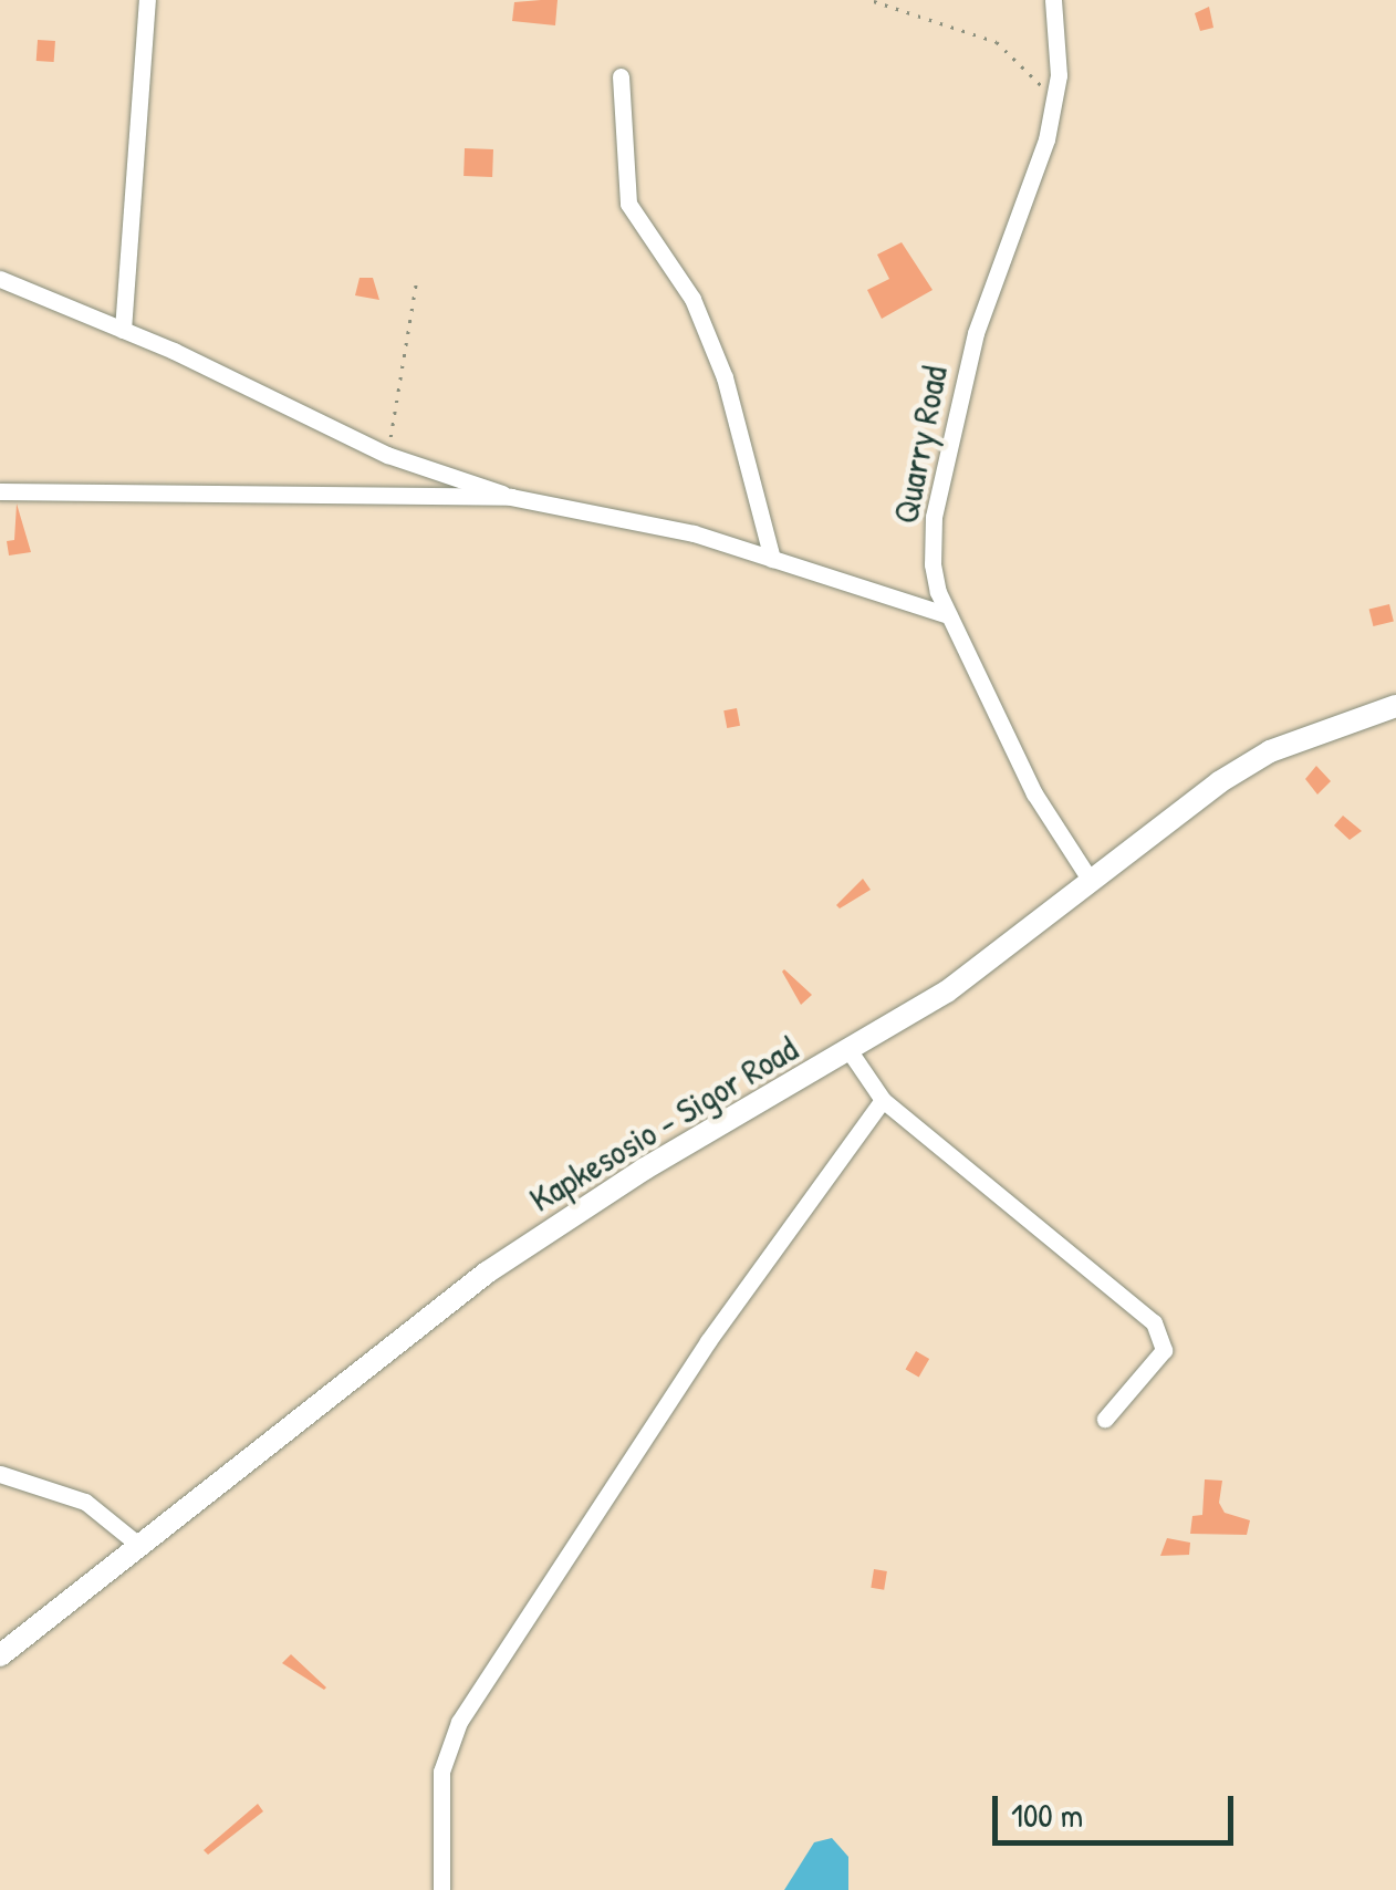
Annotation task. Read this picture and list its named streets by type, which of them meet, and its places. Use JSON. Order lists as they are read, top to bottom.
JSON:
{
  "streets": {
    "main road": ["Kapkesosio - Sigor Road"],
    "street": ["Quarry Road"]
  },
  "crossings": [
    ["Quarry Road", "Kapkesosio - Sigor Road"]
  ],
  "scale_bar": "100 m"
}
